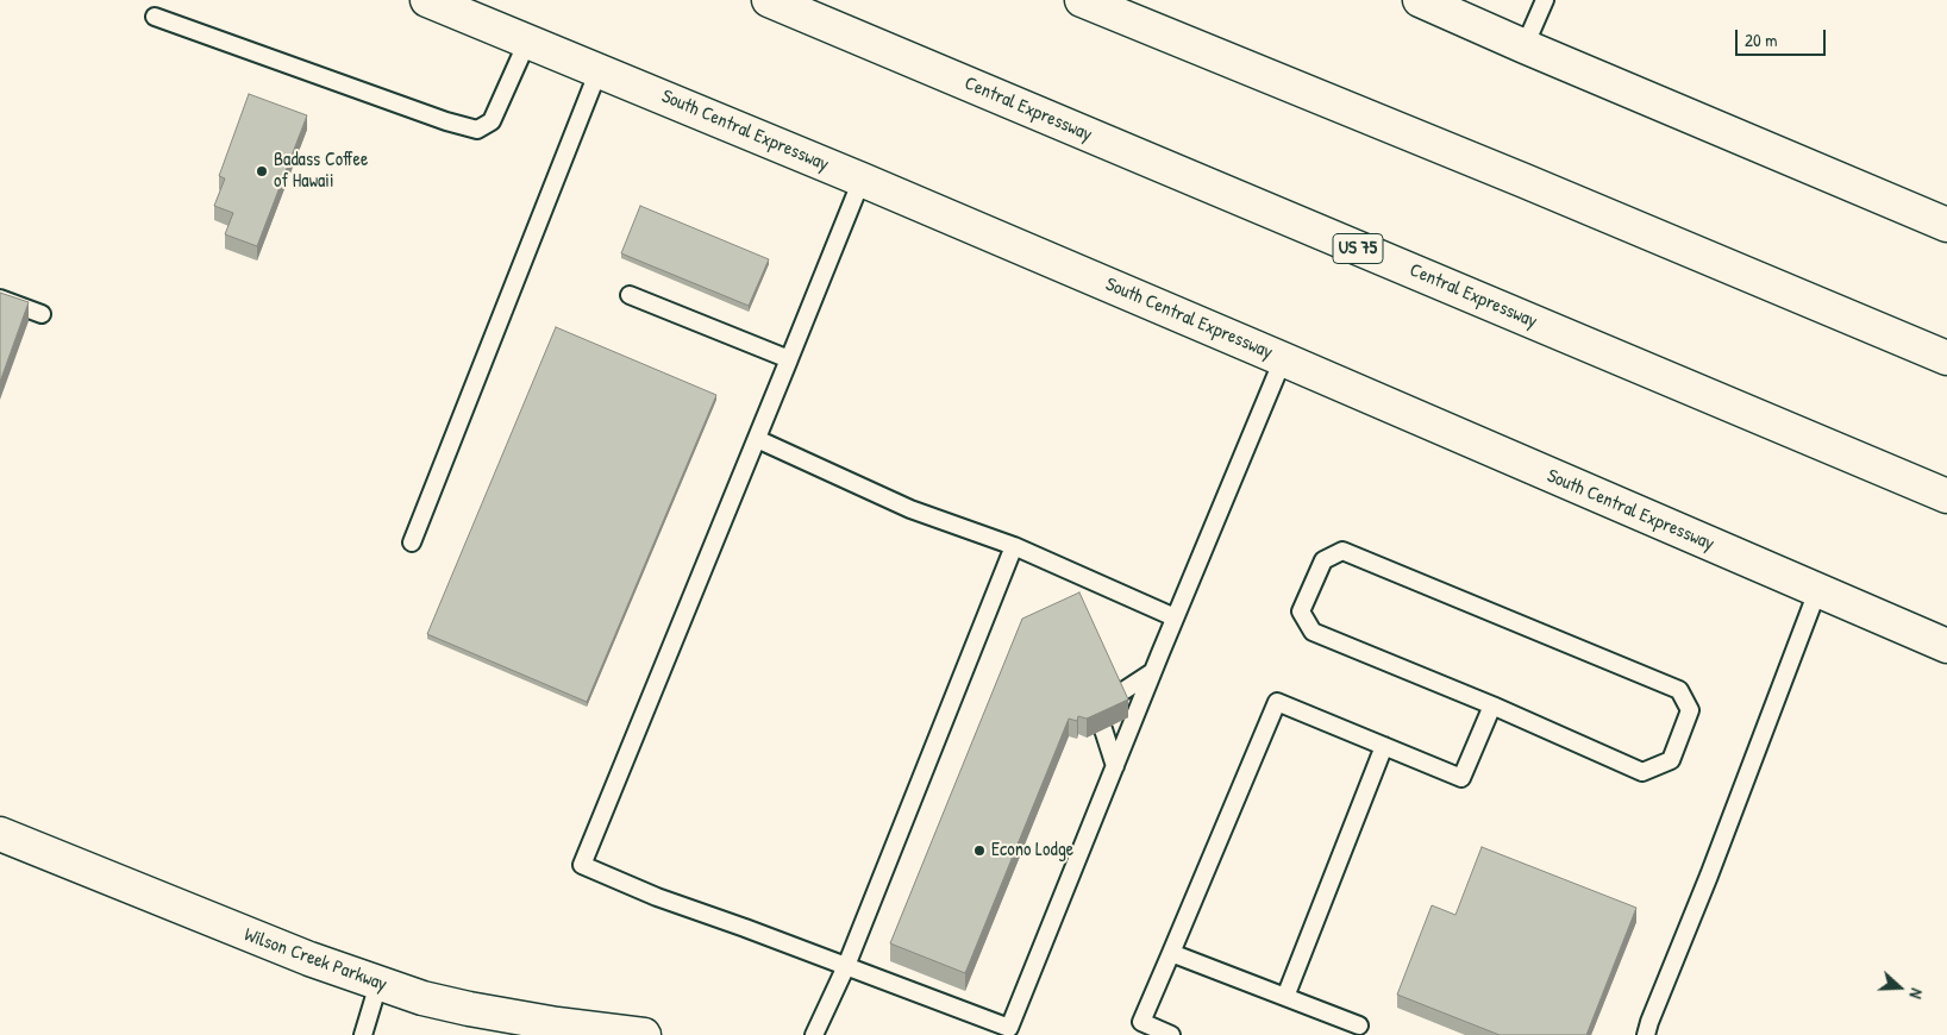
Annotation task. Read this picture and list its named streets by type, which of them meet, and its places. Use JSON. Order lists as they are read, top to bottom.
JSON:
{
  "streets": {
    "main road": [
      "Central Expressway",
      "South Central Expressway",
      "US 75",
      "Wilson Creek Parkway"
    ]
  },
  "places": ["Badass Coffee of Hawaii", "Econo Lodge"],
  "scale_bar": "20 m",
  "north": "right"
}
